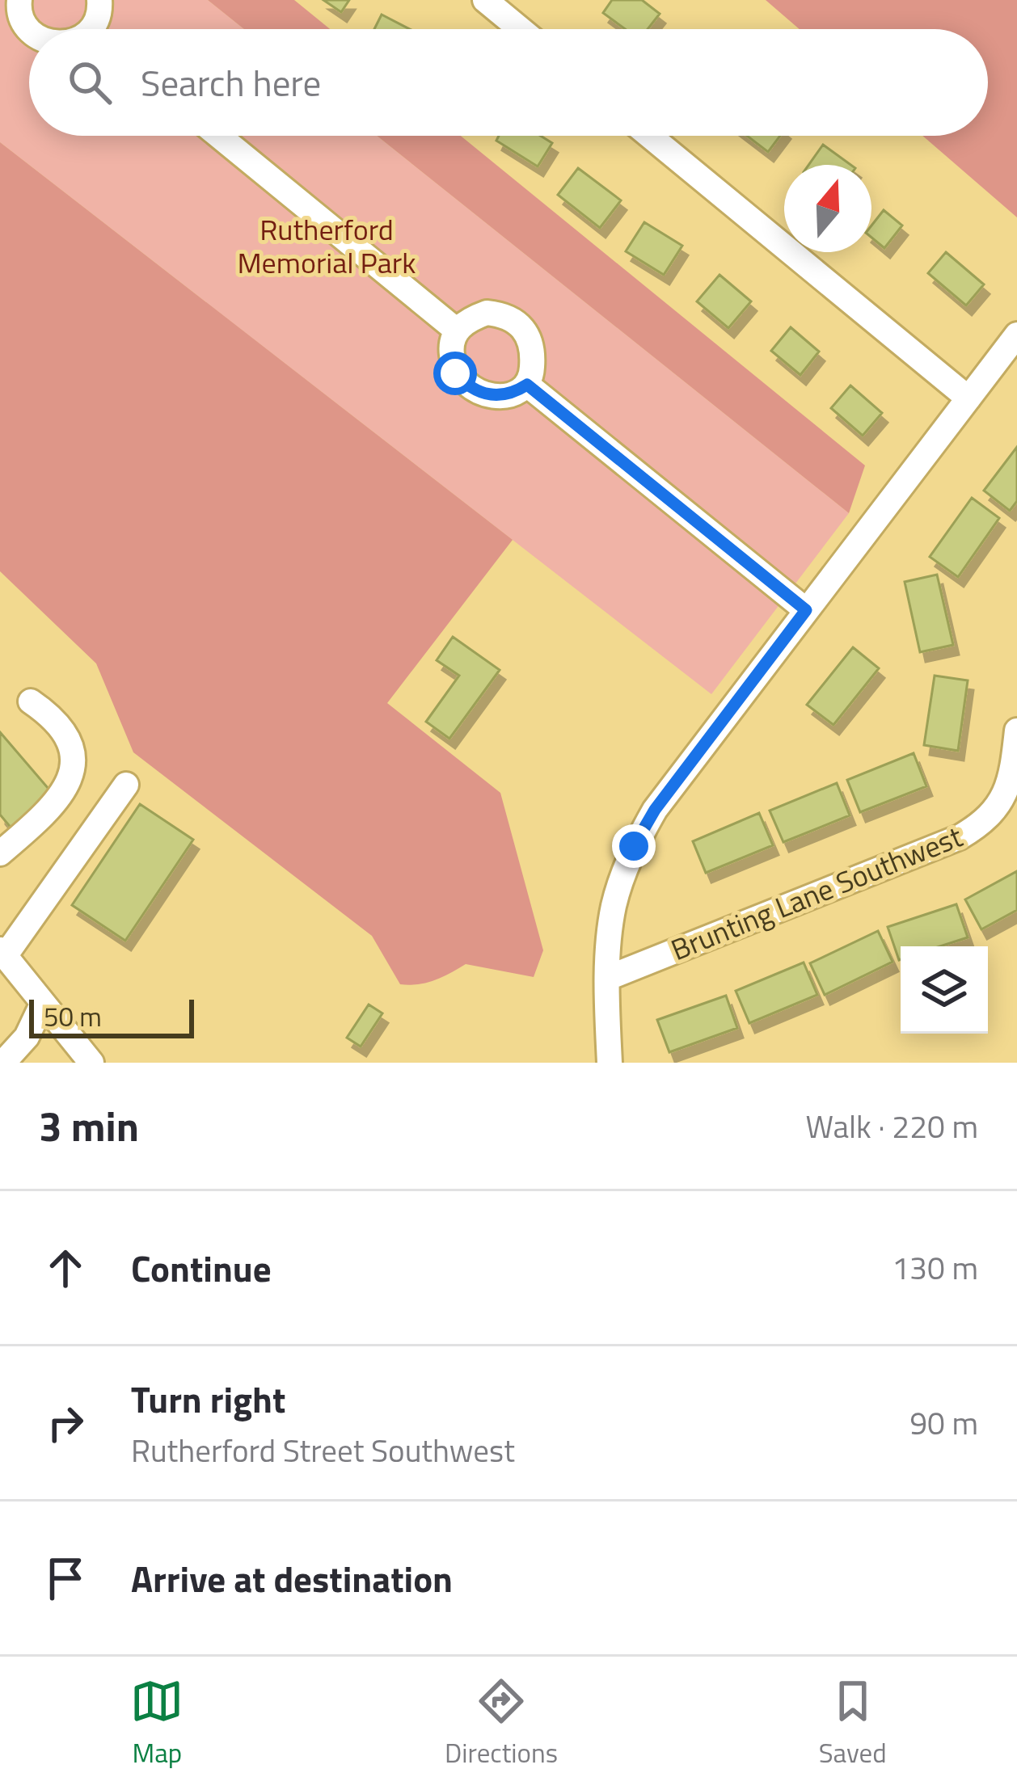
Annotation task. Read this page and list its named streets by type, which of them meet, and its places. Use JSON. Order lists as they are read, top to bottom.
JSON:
{
  "streets": {
    "street": ["Brunting Lane Southwest"]
  },
  "parks": ["Rutherford Memorial Park"],
  "scale_bar": "50 m",
  "north": "top",
  "page": {
    "search": "Search here",
    "scale": "50 m",
    "heading": ["3 min", "Walk · 220 m"],
    "list": [
      ["Continue", "130 m"],
      ["Turn right", "Rutherford Street Southwest", "90 m"],
      "Arrive at destination"
    ],
    "nav": ["Map", "Directions", "Saved"]
  }
}
